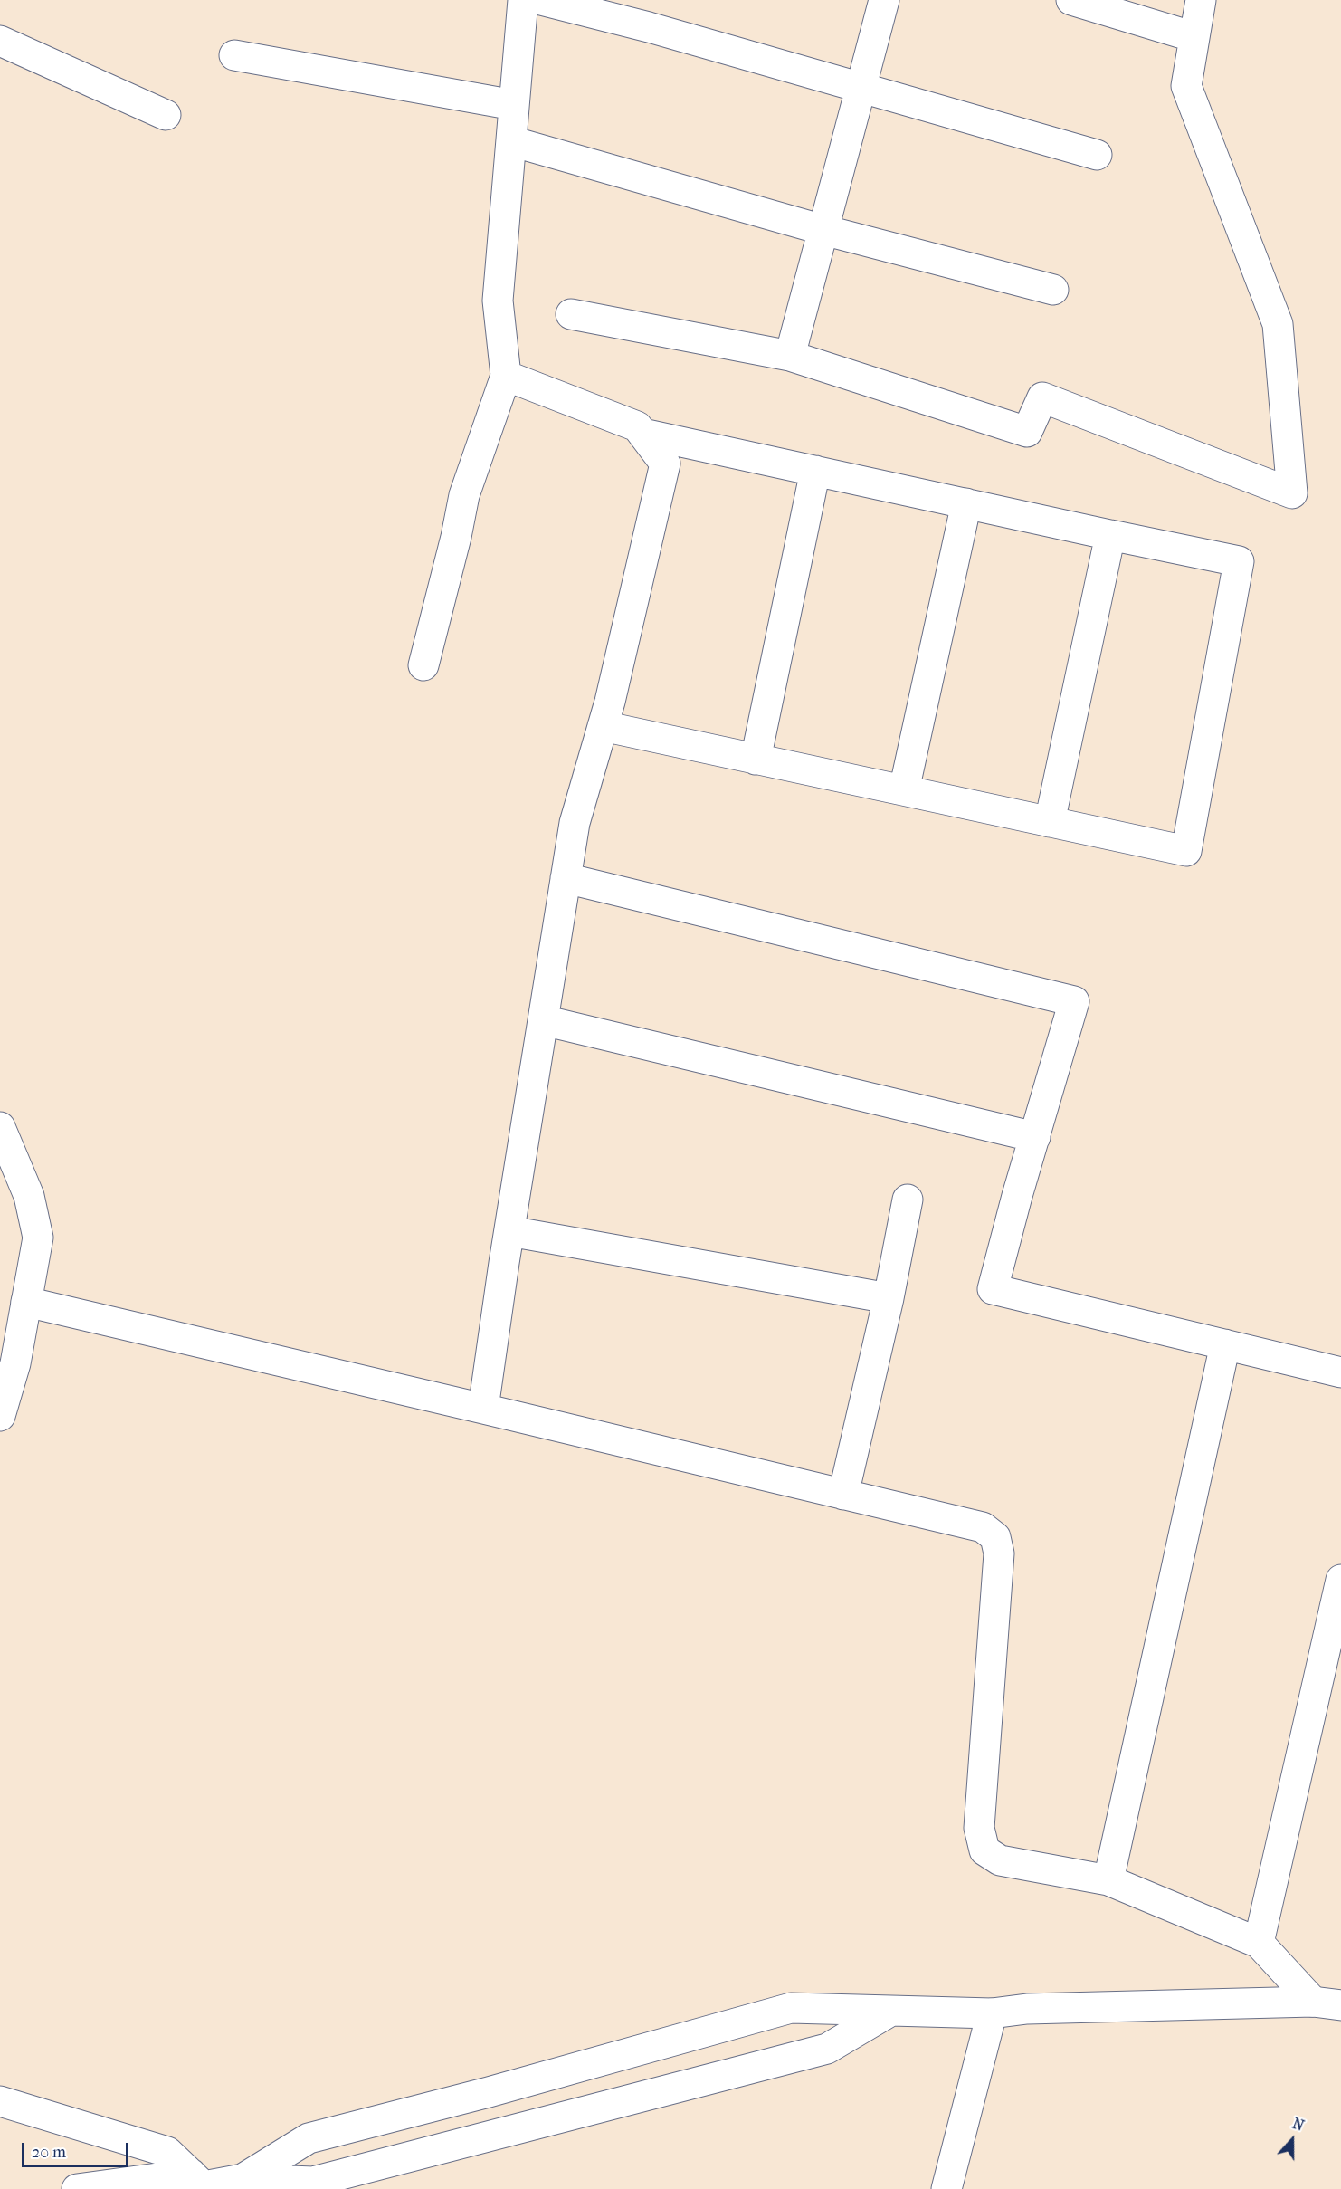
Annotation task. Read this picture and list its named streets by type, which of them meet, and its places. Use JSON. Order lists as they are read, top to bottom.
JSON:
{
  "scale_bar": "20 m",
  "north": "top"
}
